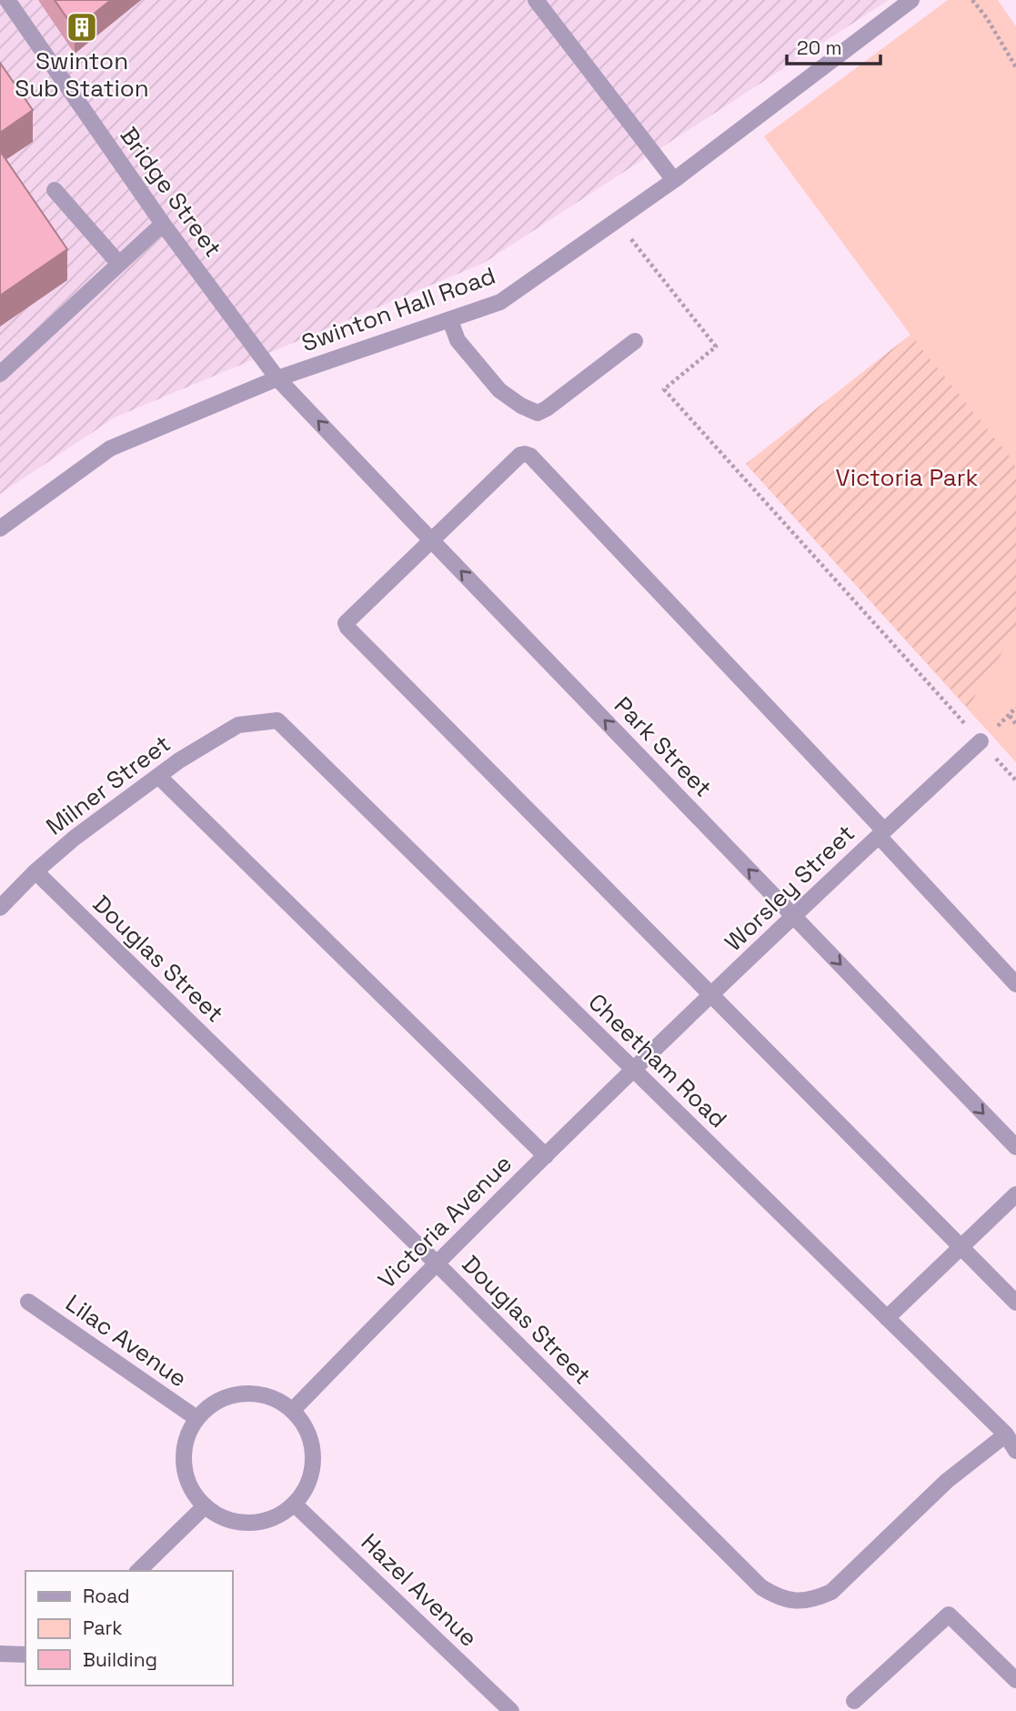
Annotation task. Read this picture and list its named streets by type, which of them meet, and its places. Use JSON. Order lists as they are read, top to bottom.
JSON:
{
  "streets": {
    "street": [
      "Bridge Street",
      "Swinton Hall Road",
      "Park Street",
      "Milner Street",
      "Worsley Street",
      "Douglas Street",
      "Cheetham Road",
      "Victoria Avenue",
      "Lilac Avenue",
      "Hazel Avenue"
    ]
  },
  "crossings": [
    ["Bridge Street", "Swinton Hall Road"],
    ["Bridge Street", "Park Street"],
    ["Swinton Hall Road", "Park Street"],
    ["Park Street", "Worsley Street"],
    ["Milner Street", "Douglas Street"],
    ["Milner Street", "Cheetham Road"],
    ["Worsley Street", "Cheetham Road"],
    ["Worsley Street", "Victoria Avenue"],
    ["Douglas Street", "Cheetham Road"],
    ["Douglas Street", "Victoria Avenue"],
    ["Cheetham Road", "Victoria Avenue"],
    ["Victoria Avenue", "Lilac Avenue"],
    ["Victoria Avenue", "Hazel Avenue"],
    ["Lilac Avenue", "Hazel Avenue"]
  ],
  "parks": ["Victoria Park"],
  "places": {
    "building": ["Swinton Sub Station"]
  },
  "legend": ["Road", "Park", "Building"],
  "scale_bar": "20 m"
}
